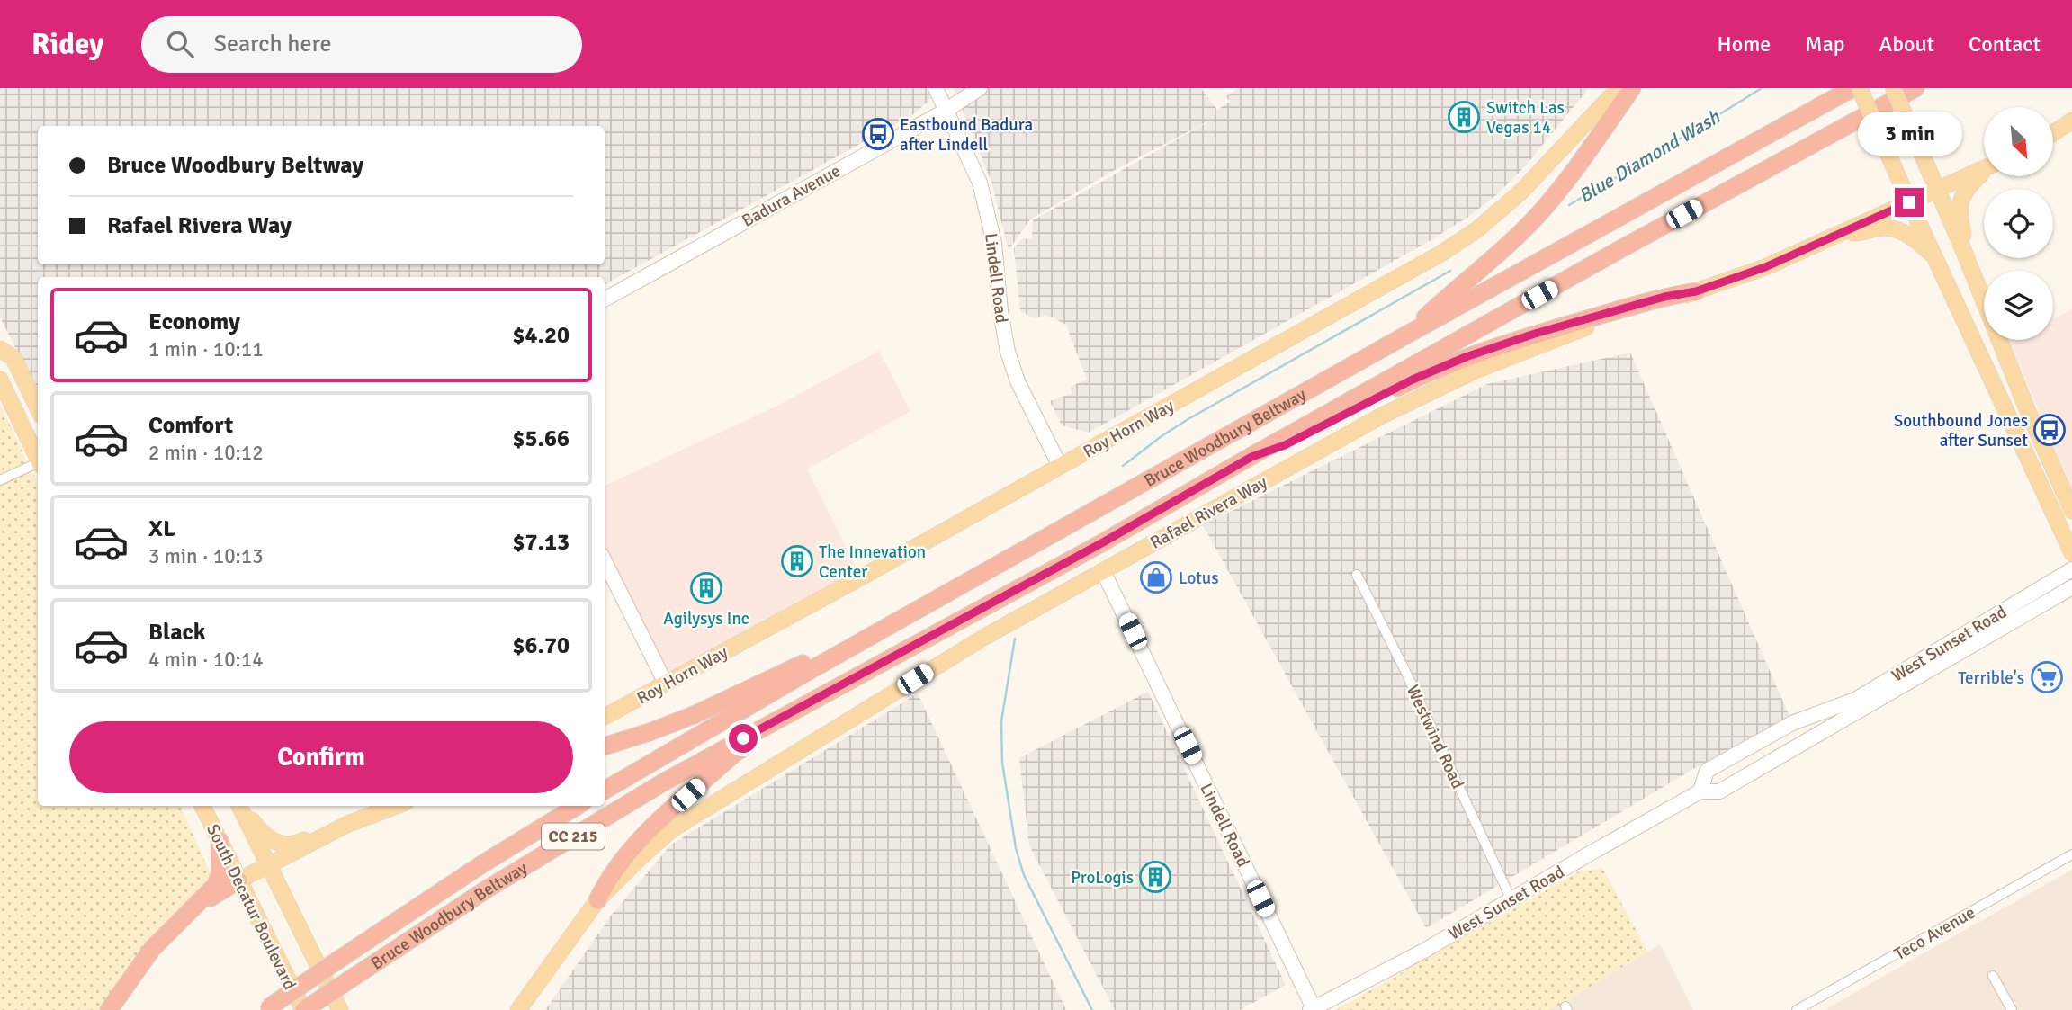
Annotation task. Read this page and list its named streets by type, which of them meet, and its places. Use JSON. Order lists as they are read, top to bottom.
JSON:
{
  "streets": {
    "highway": ["Bruce Woodbury Beltway", "CC 215"],
    "main road": [
      "Badura Avenue",
      "Lindell Road",
      "Roy Horn Way",
      "Rafael Rivera Way",
      "West Sunset Road",
      "South Decatur Boulevard"
    ],
    "street": ["Westwind Road", "Teco Avenue"]
  },
  "crossings": [
    ["Badura Avenue", "Lindell Road"],
    ["Lindell Road", "Roy Horn Way"],
    ["Lindell Road", "Rafael Rivera Way"],
    ["Lindell Road", "West Sunset Road"],
    ["Bruce Woodbury Beltway", "South Decatur Boulevard"],
    ["West Sunset Road", "Westwind Road"]
  ],
  "water": ["Blue Diamond Wash"],
  "places": {
    "building": [
      "Switch Las Vegas 14",
      "The Innevation Center",
      "Agilysys Inc",
      "ProLogis"
    ],
    "bus stop": ["Eastbound Badura after Lindell", "Southbound Jones after Sunset"],
    "shop": ["Lotus"],
    "supermarket": ["Terrible's"]
  },
  "north": "bottom right",
  "page": {
    "header": "Ridey",
    "search": "Search here",
    "nav": [
      "Home",
      "Map",
      "About",
      "Contact"
    ],
    "bubble": "3 min",
    "banner": ["Bruce Woodbury Beltway", "Rafael Rivera Way"],
    "list": [
      {
        "name": "Economy",
        "note": "1 min · 10:11",
        "value": "$4.20"
      },
      {
        "name": "Comfort",
        "note": "2 min · 10:12",
        "value": "$5.66"
      },
      {
        "name": "XL",
        "note": "3 min · 10:13",
        "value": "$7.13"
      },
      {
        "name": "Black",
        "note": "4 min · 10:14",
        "value": "$6.70"
      }
    ],
    "buttons": "Confirm"
  }
}
